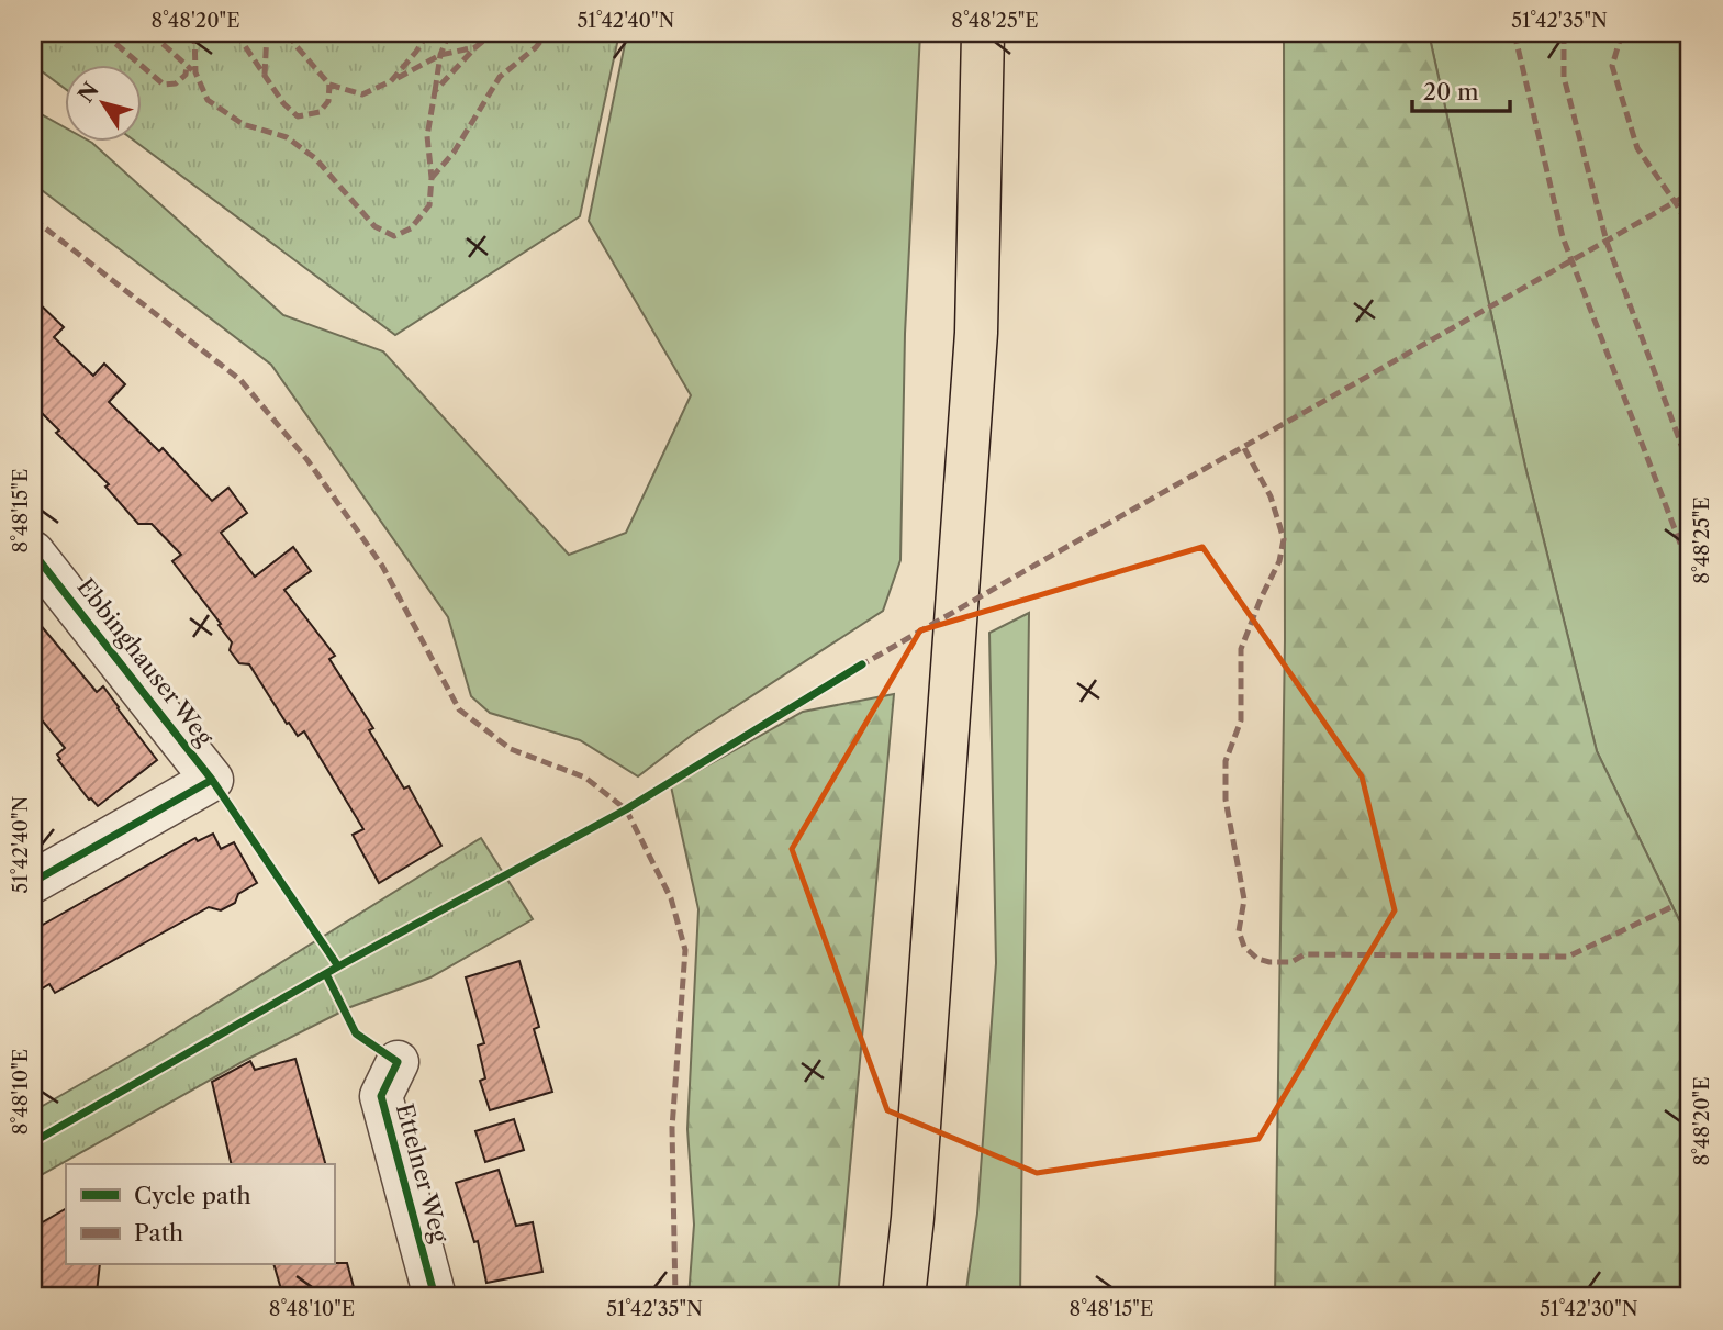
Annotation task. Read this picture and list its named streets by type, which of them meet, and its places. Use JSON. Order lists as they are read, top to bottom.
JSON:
{
  "streets": {
    "street": ["Ebbinghauser Weg", "Ettelner Weg"]
  },
  "legend": ["Cycle path", "Path"],
  "scale_bar": "20 m",
  "north": "top left",
  "coordinates": [
    "8°48'20\"E",
    "51°42'40\"N",
    "8°48'25\"E",
    "51°42'35\"N",
    "8°48'15\"E",
    "8°48'10\"E",
    "51°42'30\"N"
  ]
}
